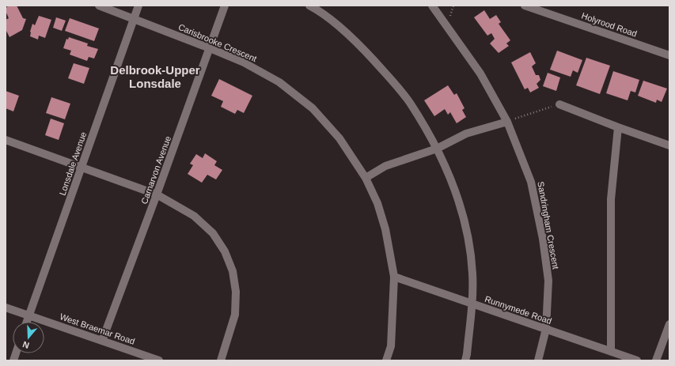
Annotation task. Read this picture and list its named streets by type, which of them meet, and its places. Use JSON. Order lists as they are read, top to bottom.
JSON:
{
  "streets": {
    "street": [
      "Holyrood Road",
      "Carisbrooke Crescent",
      "Lonsdale Avenue",
      "Carnarvon Avenue",
      "Sandringham Crescent",
      "Runnymede Road",
      "West Braemar Road"
    ]
  },
  "crossings": [
    ["Carisbrooke Crescent", "Lonsdale Avenue"],
    ["Carisbrooke Crescent", "Carnarvon Avenue"],
    ["Carisbrooke Crescent", "Runnymede Road"],
    ["Lonsdale Avenue", "West Braemar Road"],
    ["Carnarvon Avenue", "West Braemar Road"],
    ["Sandringham Crescent", "Runnymede Road"]
  ],
  "districts": ["Delbrook-Upper Lonsdale"],
  "north": "bottom"
}
